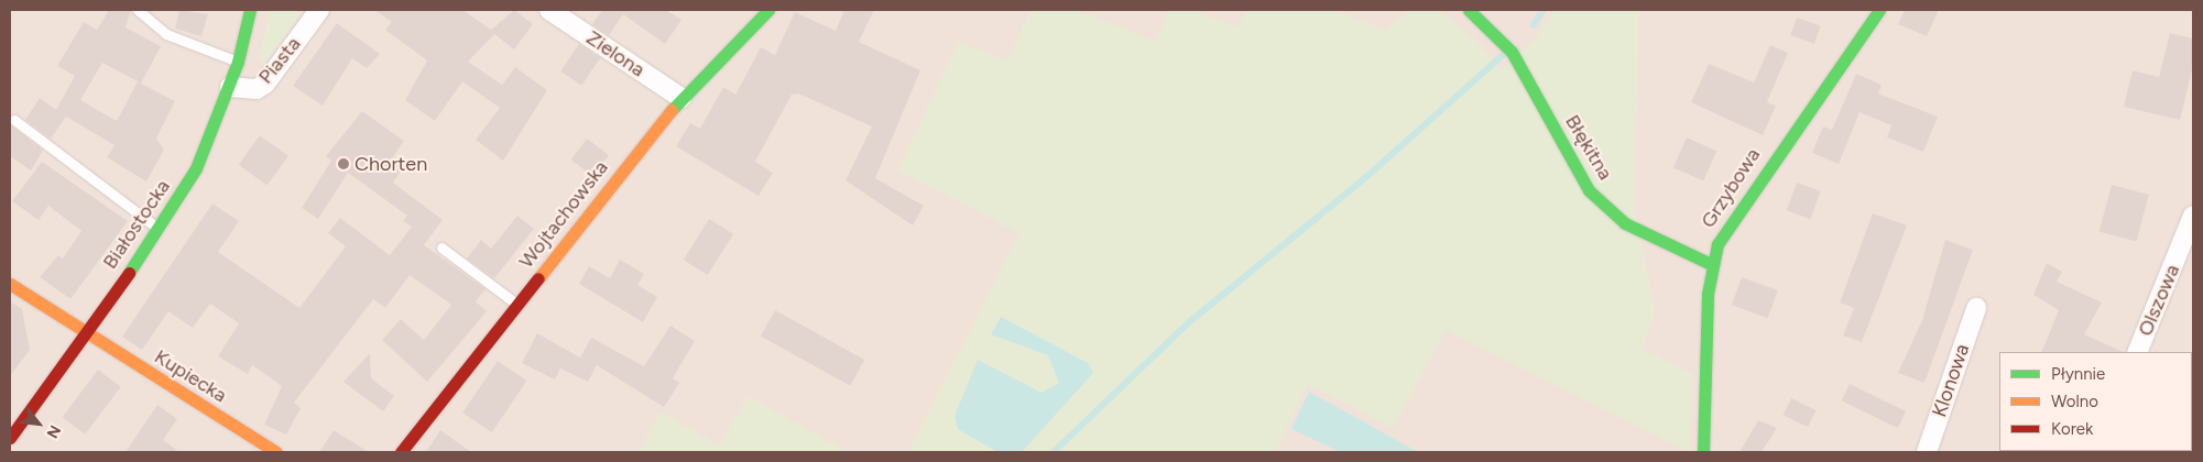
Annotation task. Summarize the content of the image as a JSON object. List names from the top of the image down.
{
  "streets": {
    "street": [
      "Zielona",
      "Piasta",
      "Błękitna",
      "Grzybowa",
      "Wojtachowska",
      "Białostocka",
      "Olszowa",
      "Kupiecka",
      "Klonowa"
    ]
  },
  "crossings": [
    ["Zielona", "Wojtachowska"],
    ["Piasta", "Białostocka"],
    ["Błękitna", "Grzybowa"],
    ["Białostocka", "Kupiecka"]
  ],
  "places": ["Chorten"],
  "legend": ["Płynnie", "Wolno", "Korek"],
  "north": "bottom right"
}
